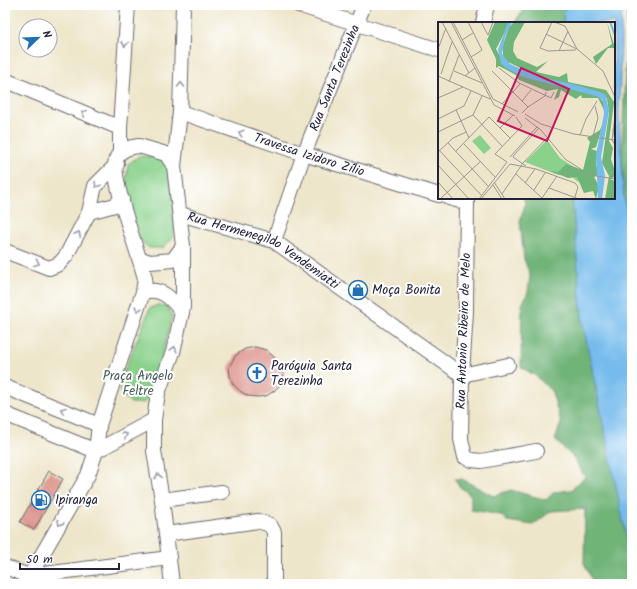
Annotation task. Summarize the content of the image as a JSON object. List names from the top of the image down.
{
  "streets": {
    "street": [
      "Rua Santa Terezinha",
      "Travessa Izidoro Zílio",
      "Rua Hermenegildo Vendemiatti",
      "Rua Antonio Ribeiro de Melo"
    ]
  },
  "crossings": [
    ["Rua Santa Terezinha", "Travessa Izidoro Zílio"],
    ["Rua Santa Terezinha", "Rua Hermenegildo Vendemiatti"],
    ["Rua Hermenegildo Vendemiatti", "Rua Antonio Ribeiro de Melo"]
  ],
  "one_way": ["Travessa Izidoro Zílio"],
  "parks": ["Praça Angelo Feltre"],
  "places": {
    "shop": ["Moça Bonita"],
    "church": ["Paróquia Santa Terezinha"],
    "fuel station": ["Ipiranga"]
  },
  "scale_bar": "50 m",
  "north": "top right"
}
